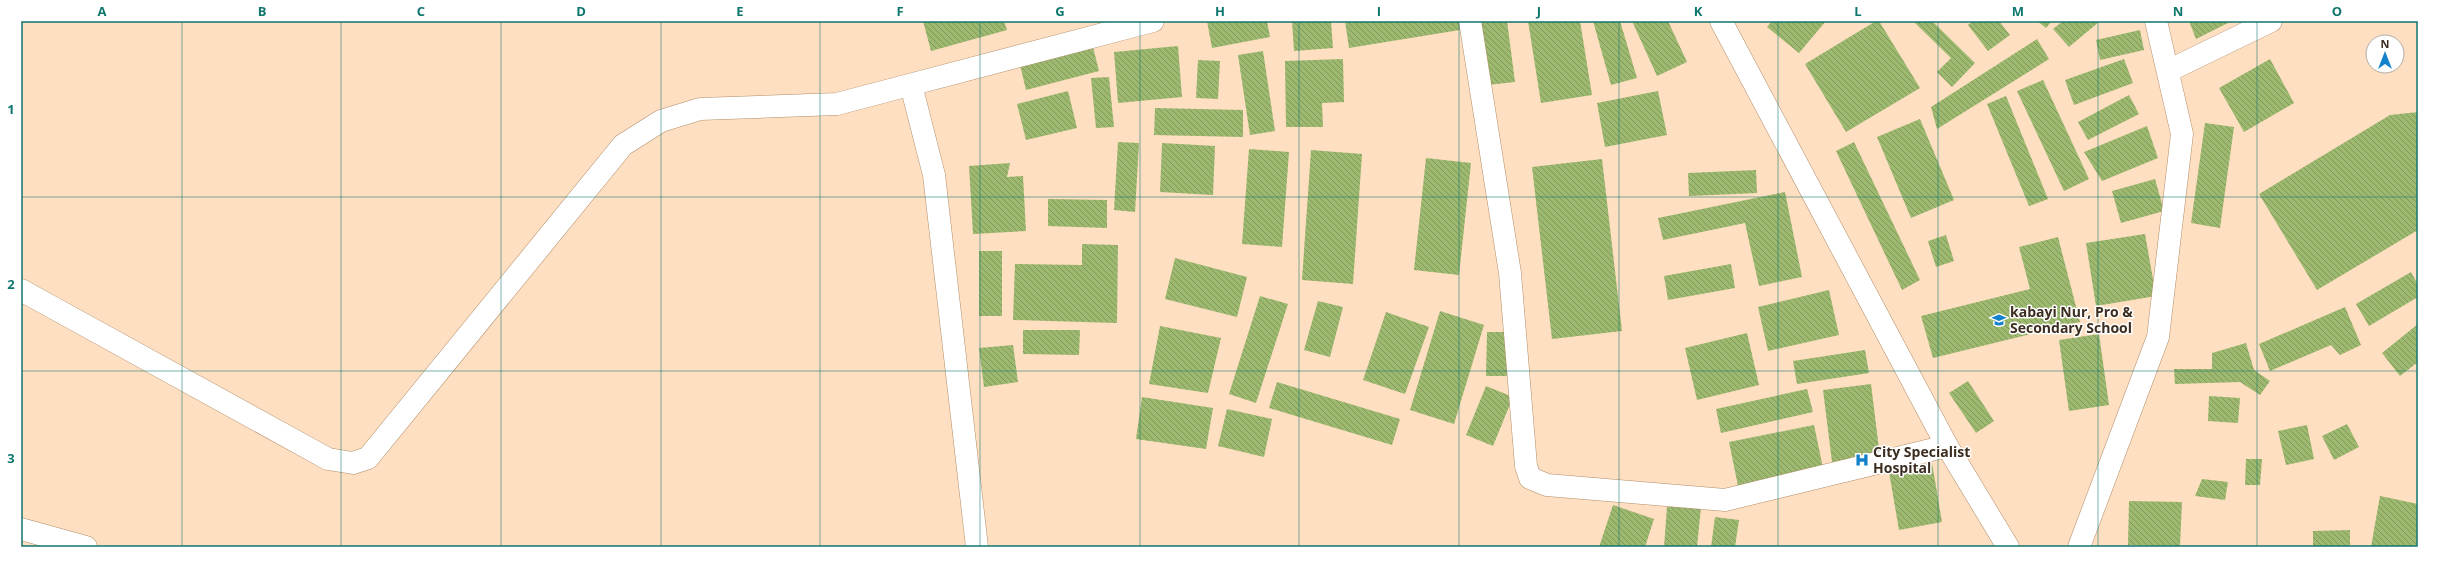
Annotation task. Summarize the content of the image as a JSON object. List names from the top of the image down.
{
  "places": {
    "school or university": ["kabayi Nur, Pro & Secondary School"],
    "hospital": ["City Specialist Hospital"]
  },
  "north": "top",
  "grid": {
    "columns": [
      "A",
      "B",
      "C",
      "D",
      "E",
      "F",
      "G",
      "H",
      "I",
      "J",
      "K",
      "L",
      "M",
      "N",
      "O"
    ],
    "rows": ["1", "2", "3"]
  }
}
